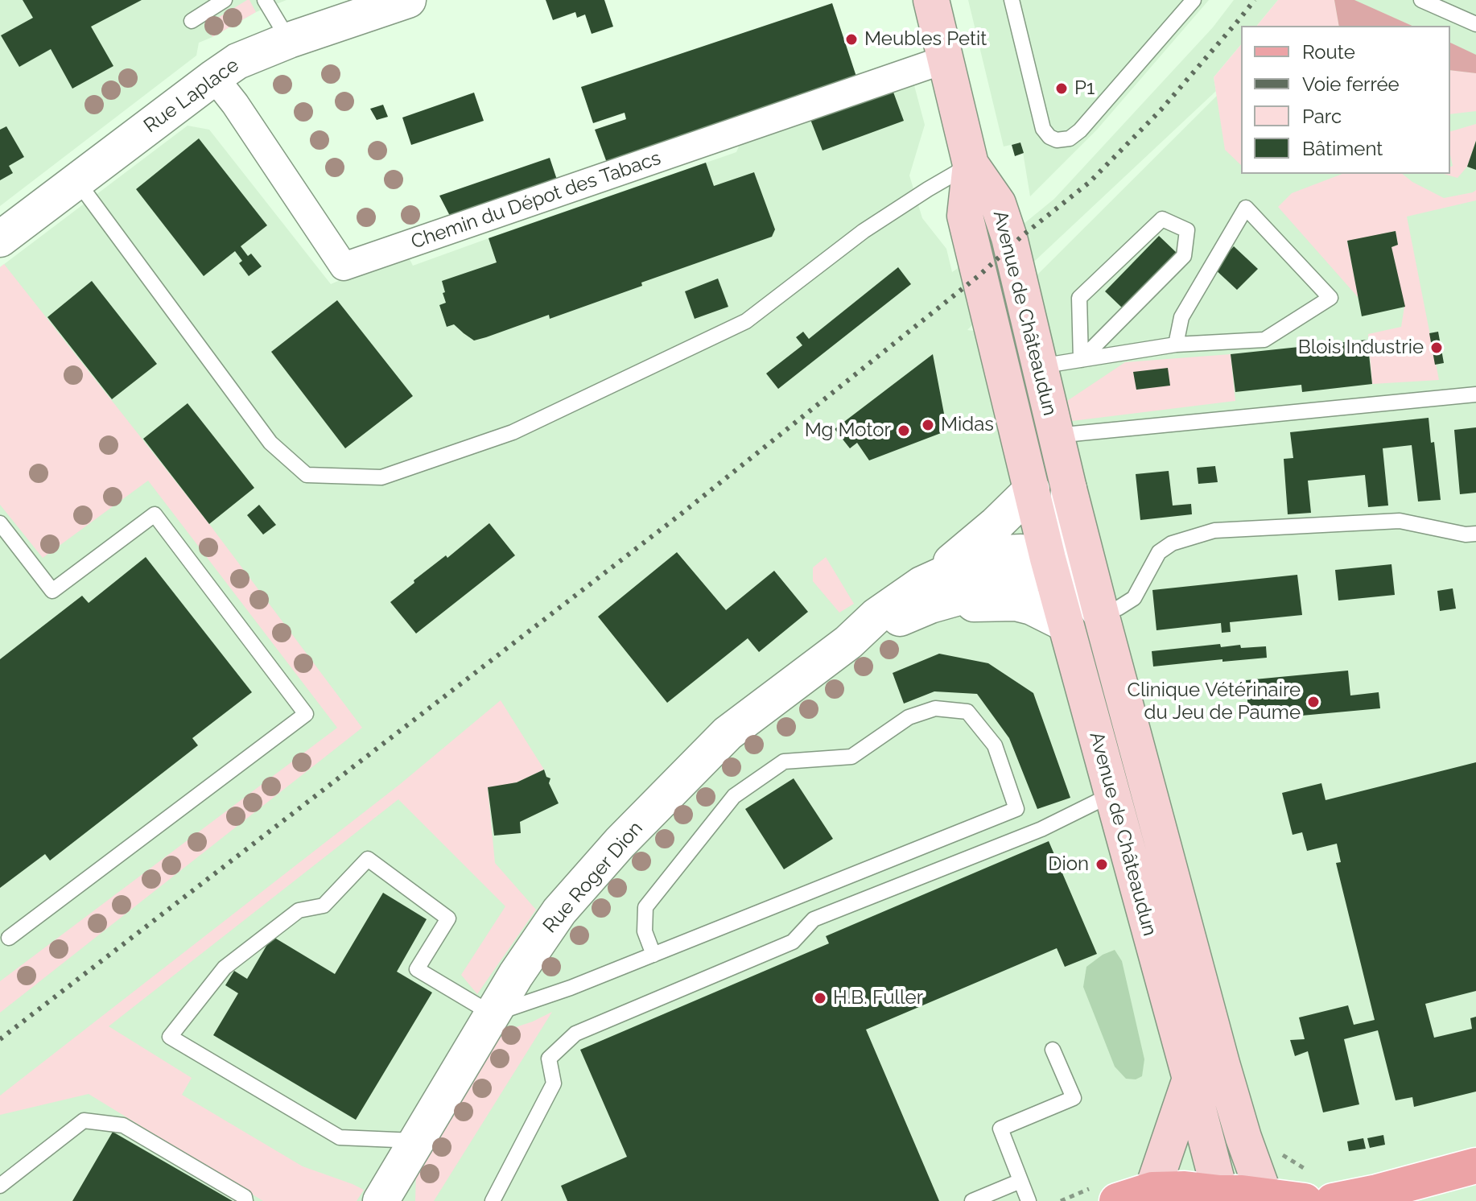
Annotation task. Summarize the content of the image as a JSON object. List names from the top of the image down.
{
  "streets": {
    "main road": ["Avenue de Châteaudun"],
    "street": ["Rue Laplace", "Chemin du Dépot des Tabacs", "Rue Roger Dion"]
  },
  "crossings": [
    ["Rue Laplace", "Chemin du Dépot des Tabacs"],
    ["Avenue de Châteaudun", "Rue Roger Dion"]
  ],
  "places": [
    "Meubles Petit",
    "P1",
    "Blois Industrie",
    "Midas",
    "Mg Motor",
    "Clinique Vétérinaire du Jeu de Paume",
    "Dion",
    "H.B. Fuller"
  ],
  "legend": [
    "Route",
    "Voie ferrée",
    "Parc",
    "Bâtiment"
  ]
}
